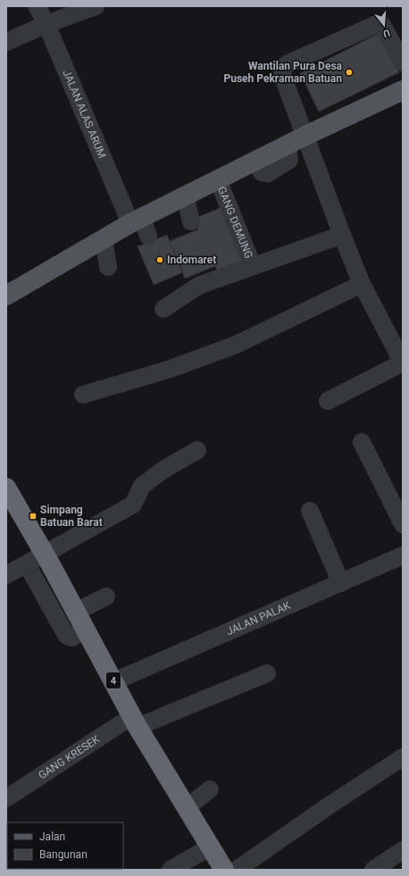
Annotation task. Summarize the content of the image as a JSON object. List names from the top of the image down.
{
  "streets": {
    "highway": ["4"],
    "street": [
      "JALAN ALAS ARUM",
      "GANG DEMUNG",
      "JALAN PALAK",
      "GANG KRESEK"
    ]
  },
  "crossings": [
    ["JALAN PALAK", "4"],
    ["4", "GANG KRESEK"]
  ],
  "places": {
    "other": ["Wantilan Pura Desa Puseh Pekraman Batuan", "Indomaret"],
    "transit": ["Simpang Batuan Barat"]
  },
  "legend": ["Jalan", "Bangunan"],
  "north": "bottom"
}
